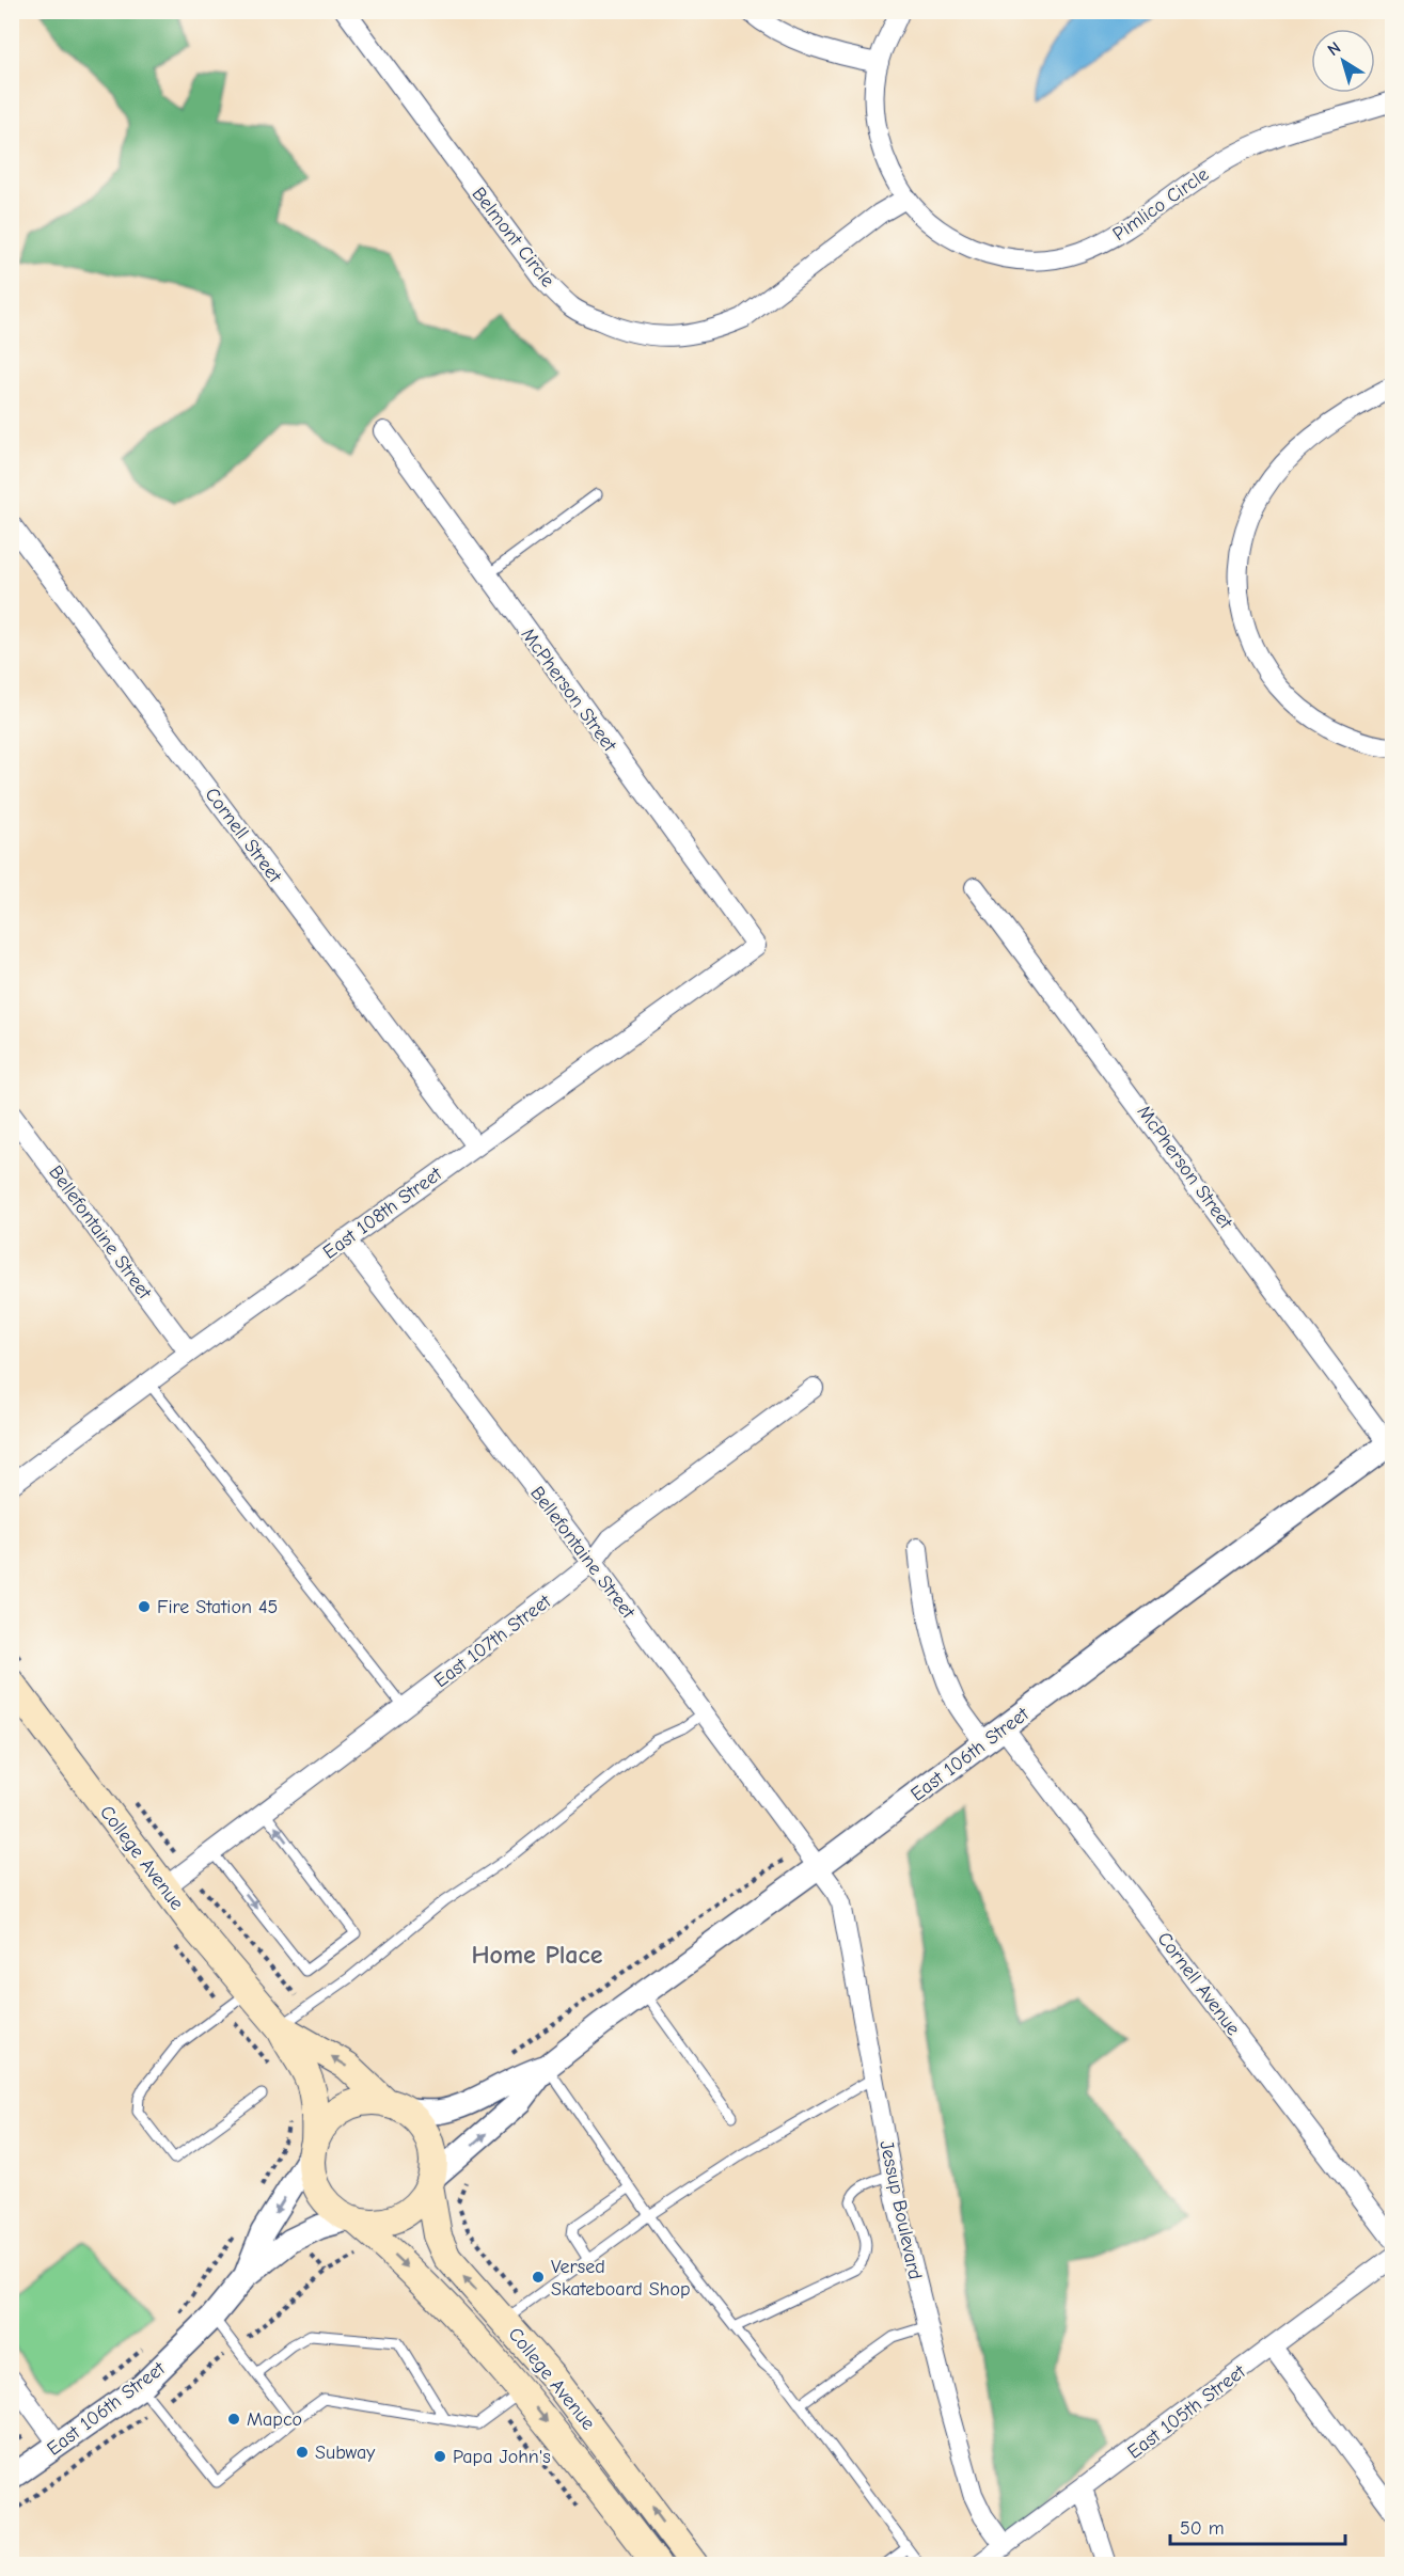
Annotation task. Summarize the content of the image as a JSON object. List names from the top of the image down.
{
  "streets": {
    "main road": ["College Avenue"],
    "street": [
      "Pimlico Circle",
      "Belmont Circle",
      "McPherson Street",
      "Cornell Street",
      "East 108th Street",
      "Bellefontaine Street",
      "East 107th Street",
      "East 106th Street",
      "Cornell Avenue",
      "Jessup Boulevard",
      "East 105th Street"
    ]
  },
  "crossings": [
    ["Pimlico Circle", "Belmont Circle"],
    ["McPherson Street", "East 108th Street"],
    ["McPherson Street", "East 106th Street"],
    ["Cornell Street", "East 108th Street"],
    ["East 108th Street", "Bellefontaine Street"],
    ["Bellefontaine Street", "East 107th Street"],
    ["Bellefontaine Street", "East 106th Street"],
    ["Bellefontaine Street", "Jessup Boulevard"],
    ["East 107th Street", "College Avenue"],
    ["East 106th Street", "College Avenue"],
    ["East 106th Street", "Cornell Avenue"],
    ["East 106th Street", "Jessup Boulevard"],
    ["Jessup Boulevard", "East 105th Street"]
  ],
  "districts": ["Home Place"],
  "places": [
    "Fire Station 45",
    "Versed Skateboard Shop",
    "Mapco",
    "Subway",
    "Papa John's"
  ],
  "scale_bar": "50 m",
  "north": "top left"
}
